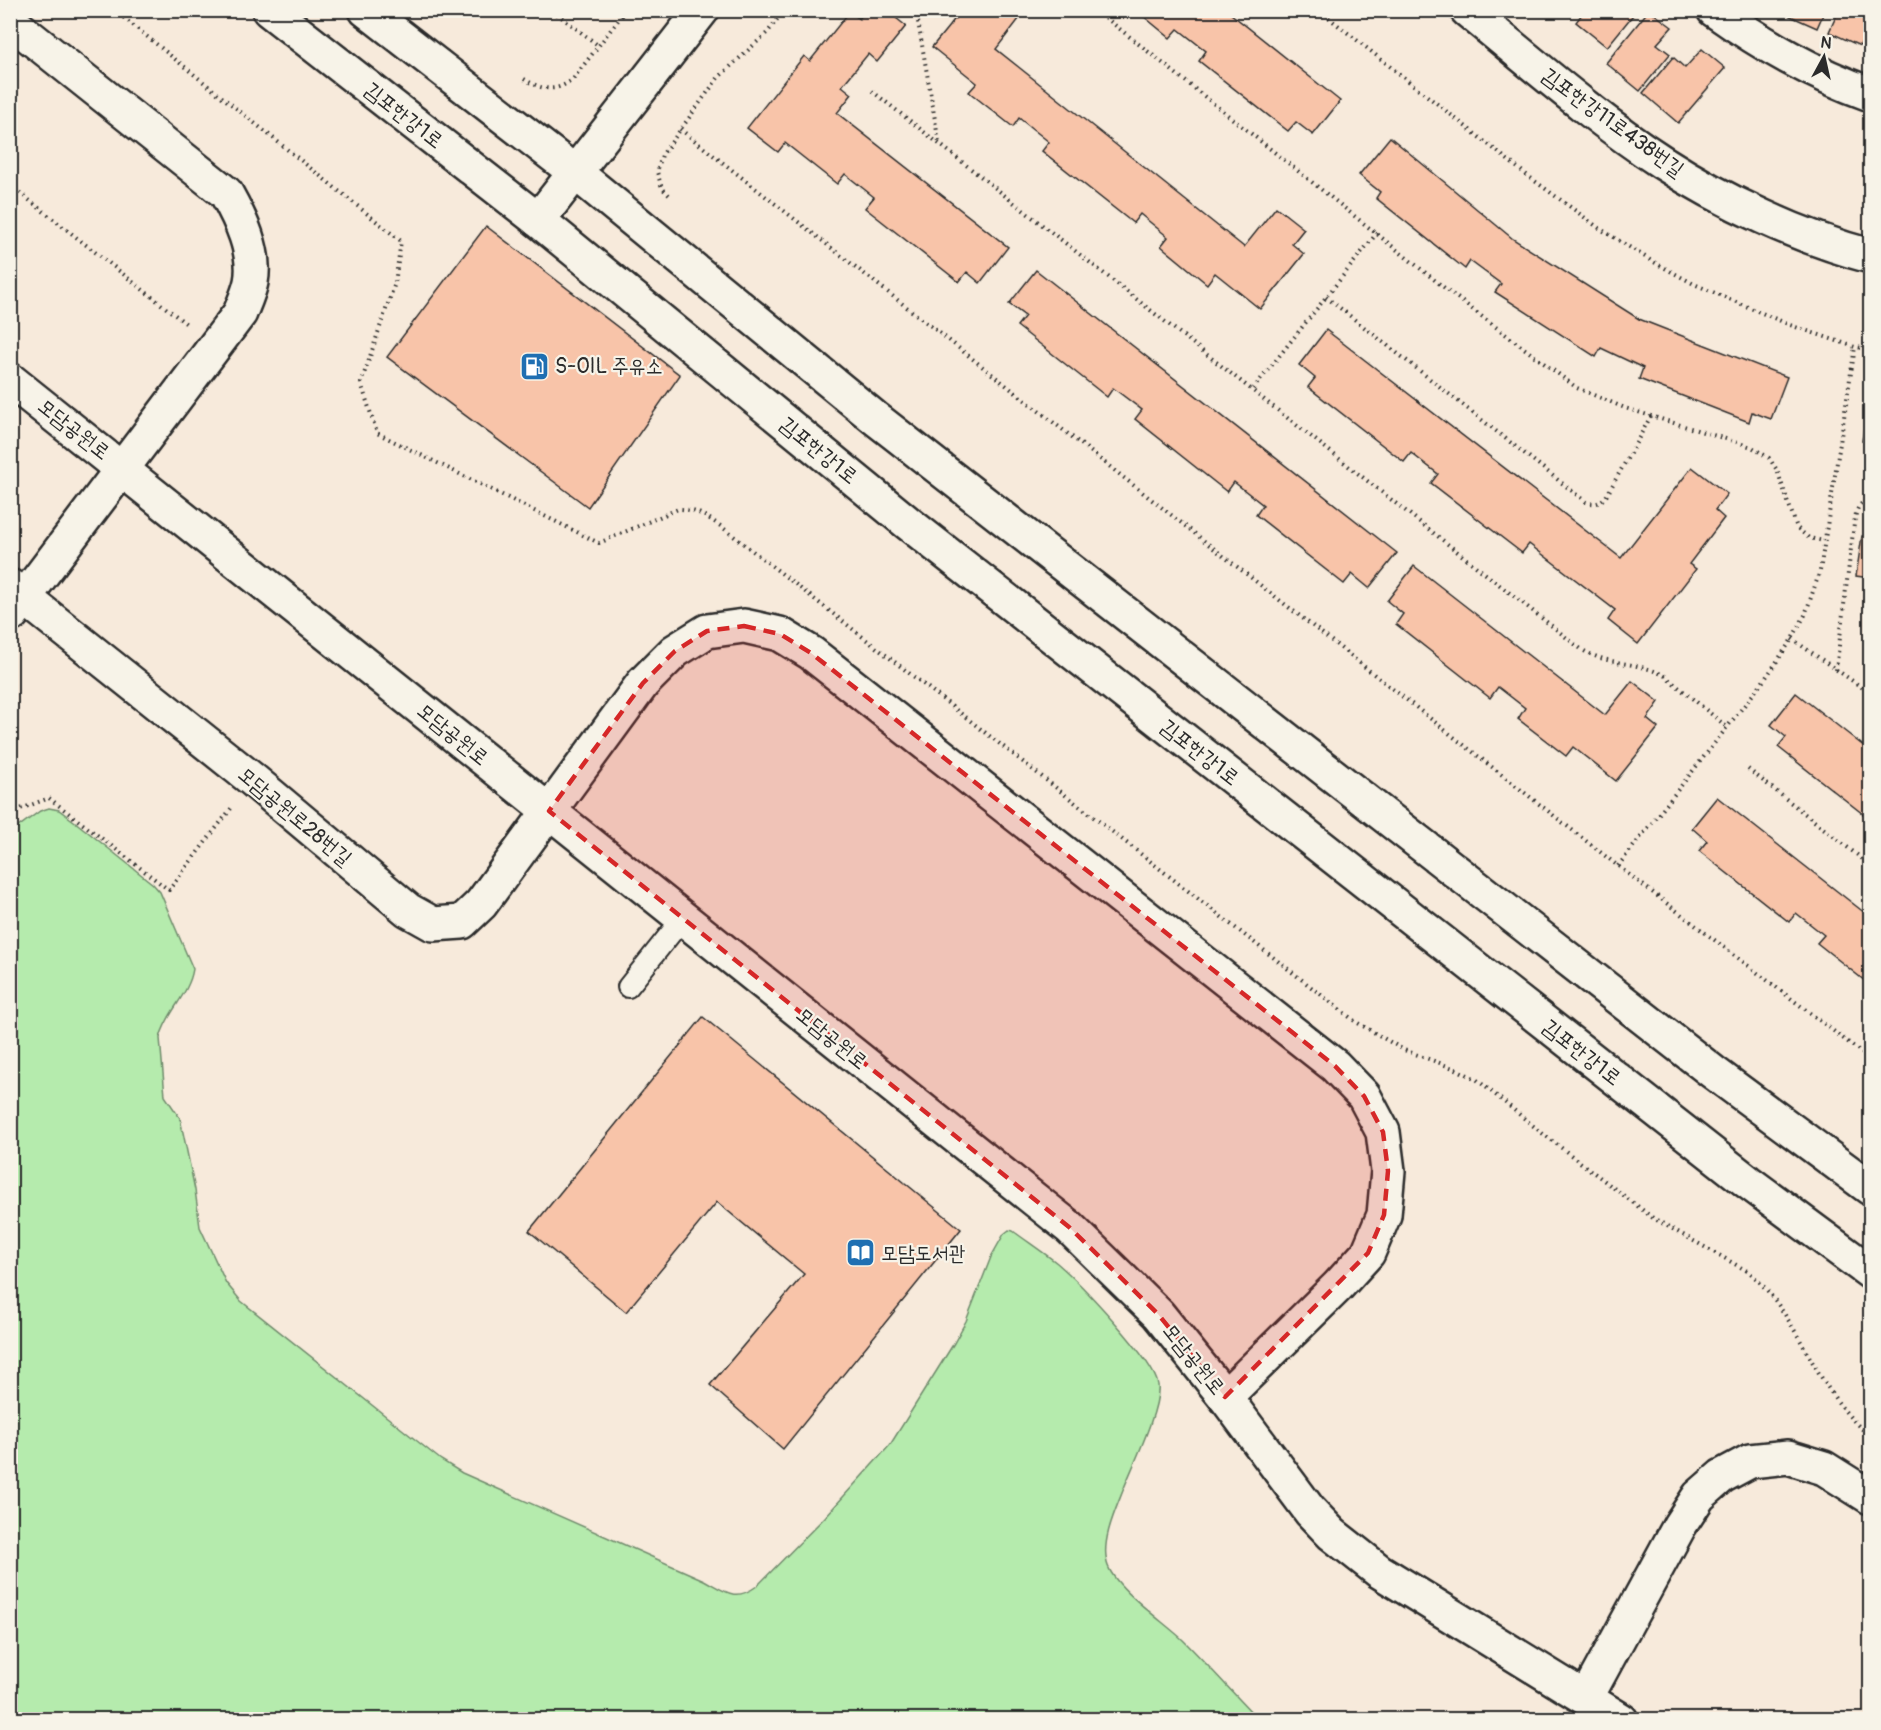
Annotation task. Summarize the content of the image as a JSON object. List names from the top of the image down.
{
  "streets": {
    "street": [
      "김포한강1로",
      "김포한강11로438번길",
      "모담공원로",
      "모담공원로28번길"
    ]
  },
  "crossings": [
    ["모담공원로", "모담공원로28번길"]
  ],
  "places": {
    "fuel station": ["S-OIL 주유소"],
    "library": ["모담도서관"]
  },
  "north": "top"
}
